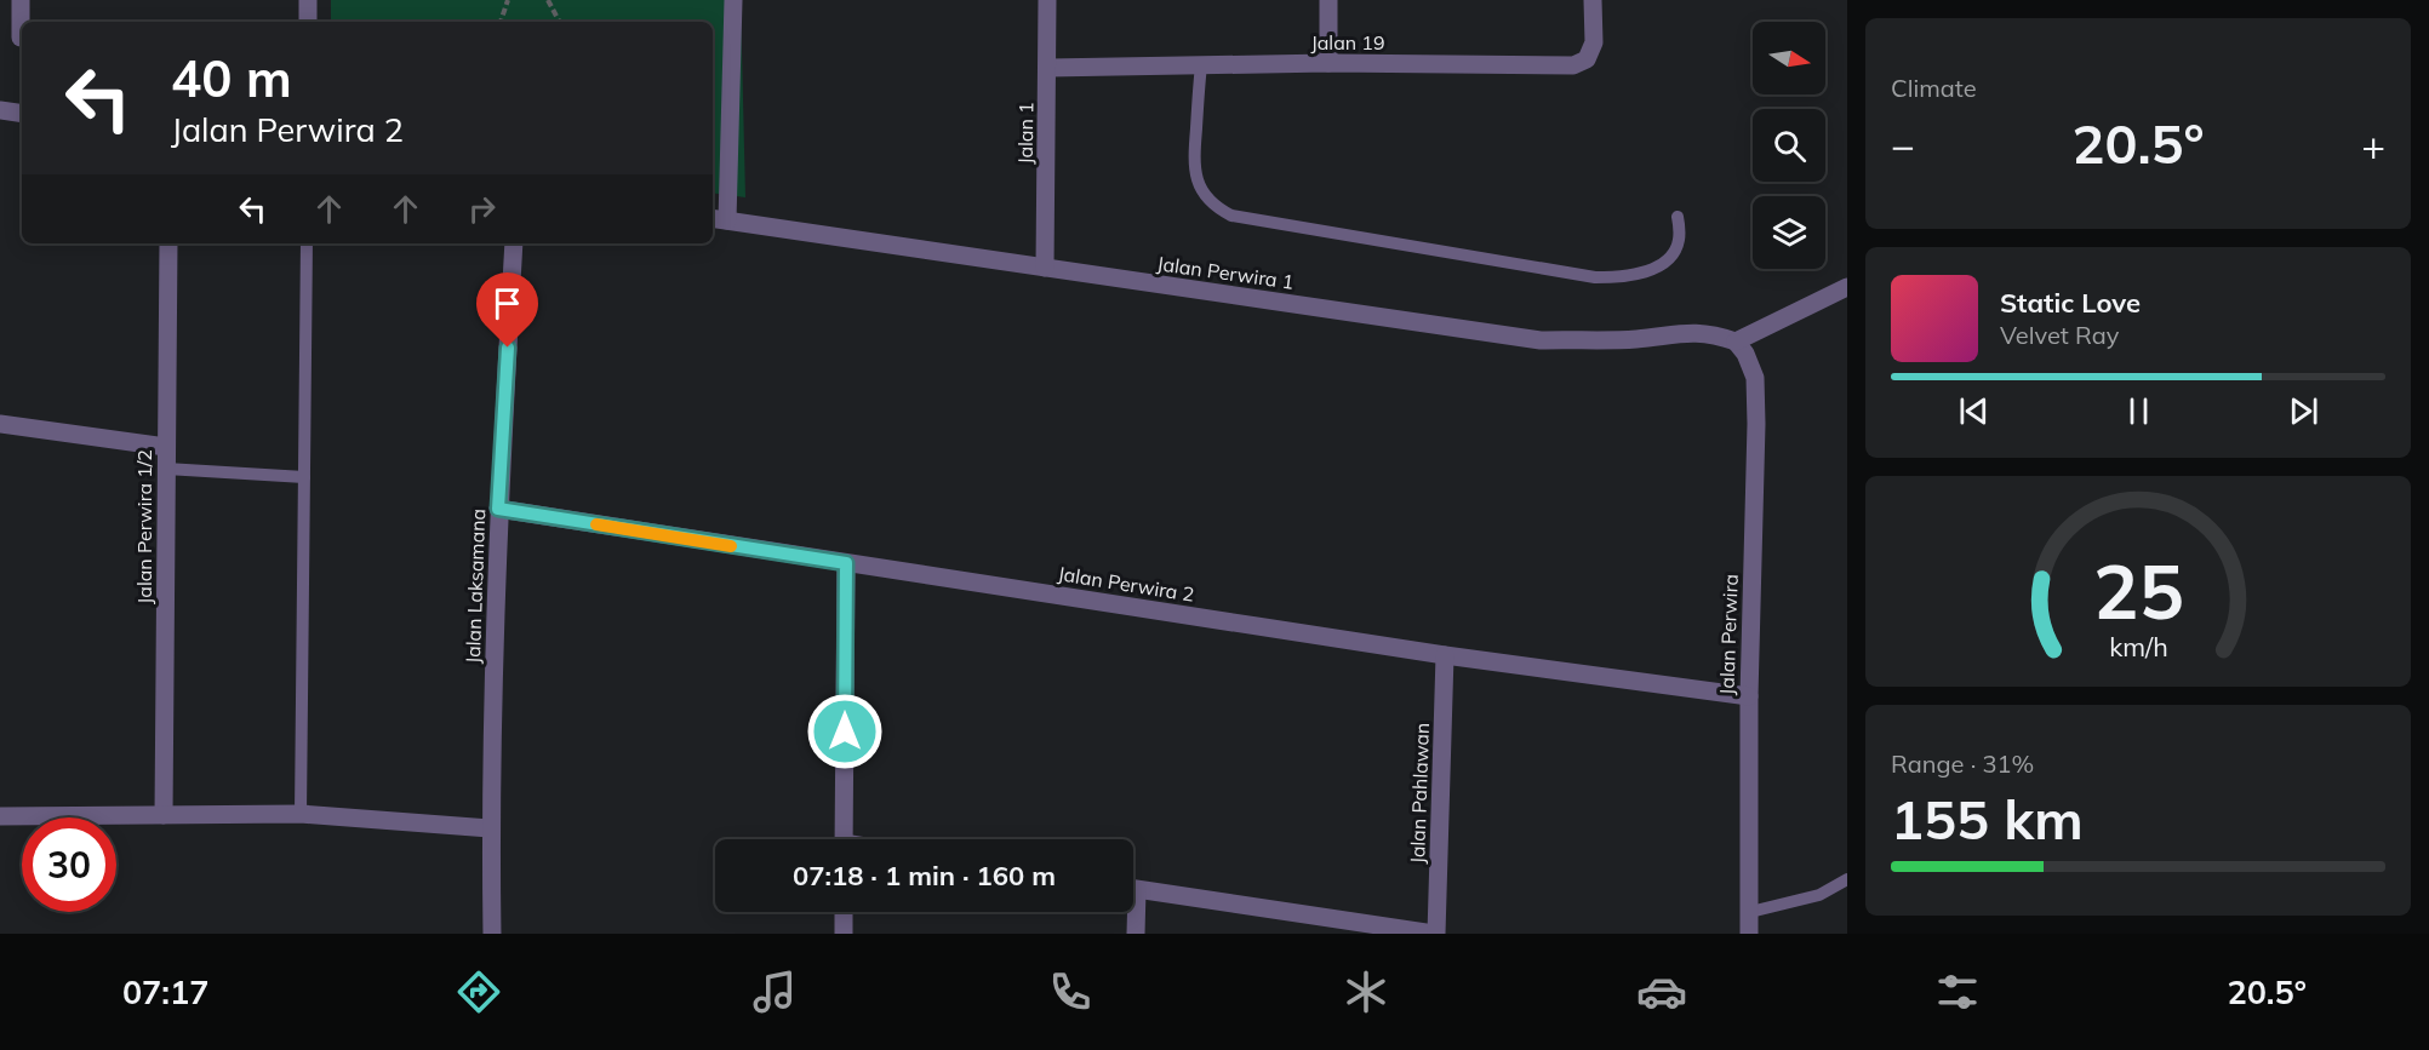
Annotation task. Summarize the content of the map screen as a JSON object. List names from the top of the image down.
{
  "streets": {
    "street": [
      "Jalan 19",
      "Jalan 1",
      "Jalan Perwira 1",
      "Jalan Perwira 1/2",
      "Jalan Perwira 2",
      "Jalan Laksamana",
      "Jalan Perwira",
      "Jalan Pahlawan"
    ]
  },
  "crossings": [
    ["Jalan 19", "Jalan 1"],
    ["Jalan 1", "Jalan Perwira 1"],
    ["Jalan Perwira 1", "Jalan Perwira"],
    ["Jalan Perwira 2", "Jalan Laksamana"],
    ["Jalan Perwira 2", "Jalan Perwira"],
    ["Jalan Perwira 2", "Jalan Pahlawan"]
  ],
  "north": "right",
  "page": {
    "tile": [
      "Climate",
      ["Range · 31%", "155 km"]
    ],
    "turn": ["40 m", "Jalan Perwira 2"],
    "heat": ["−", "20.5°", "+"],
    "song": ["Static Love", "Velvet Ray"],
    "limit": "30",
    "trip": "07:18 · 1 min · 160 m",
    "tabs": ["07:17", "20.5°"],
    "gauge": ["25", "km/h"]
  }
}
